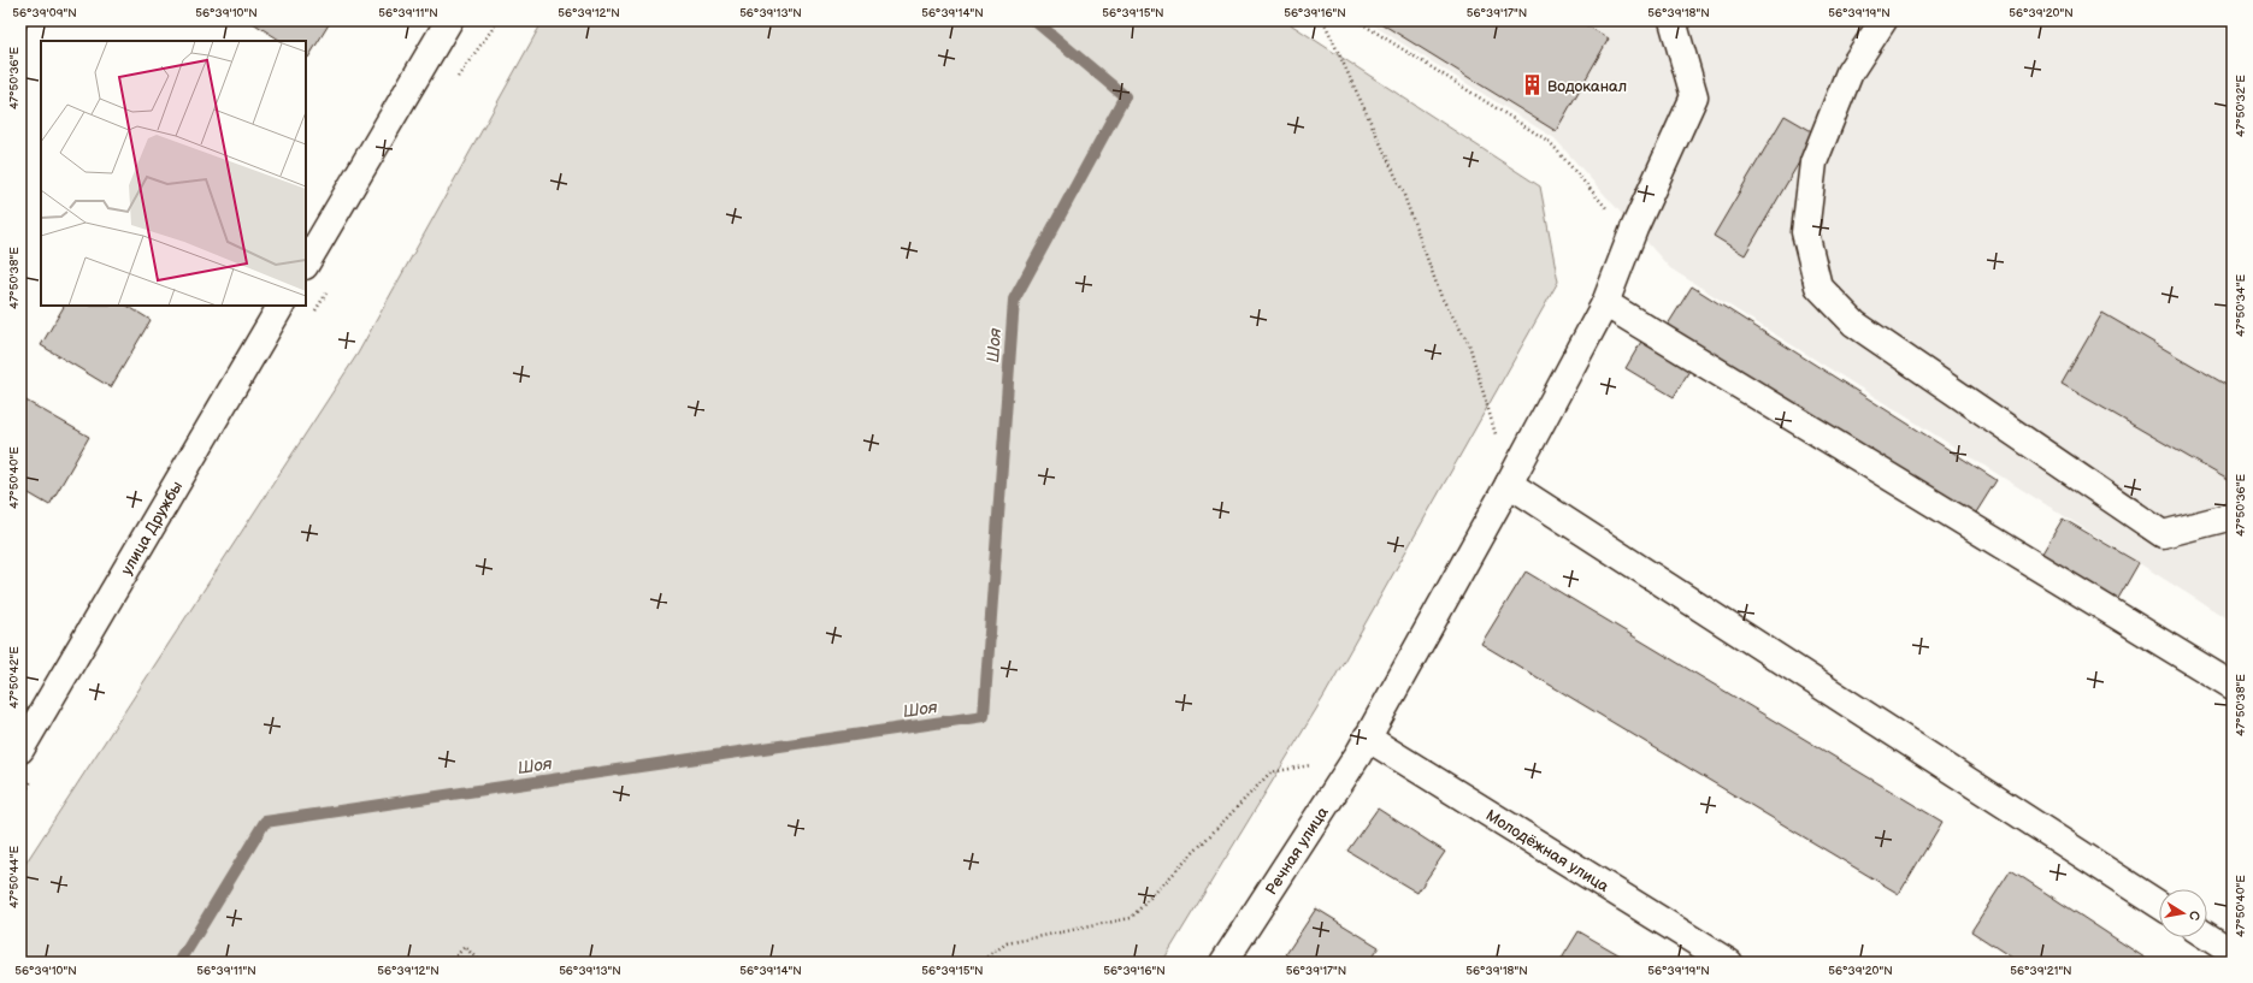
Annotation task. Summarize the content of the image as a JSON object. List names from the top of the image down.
{
  "streets": {
    "street": ["улица Дружбы", "Речная улица", "Молодёжная улица"]
  },
  "crossings": [
    ["Речная улица", "Молодёжная улица"]
  ],
  "water": ["Шоя"],
  "places": {
    "building": ["Водоканал"]
  },
  "north": "right",
  "coordinates": [
    "56°39'09\"N",
    "56°39'10\"N",
    "56°39'11\"N",
    "56°39'12\"N",
    "56°39'13\"N",
    "56°39'14\"N",
    "56°39'15\"N",
    "56°39'16\"N",
    "56°39'17\"N",
    "56°39'18\"N",
    "56°39'19\"N",
    "56°39'20\"N",
    "47°50'36\"E",
    "47°50'32\"E",
    "47°50'38\"E",
    "47°50'34\"E",
    "47°50'40\"E",
    "47°50'42\"E",
    "47°50'44\"E",
    "56°39'21\"N"
  ]
}
